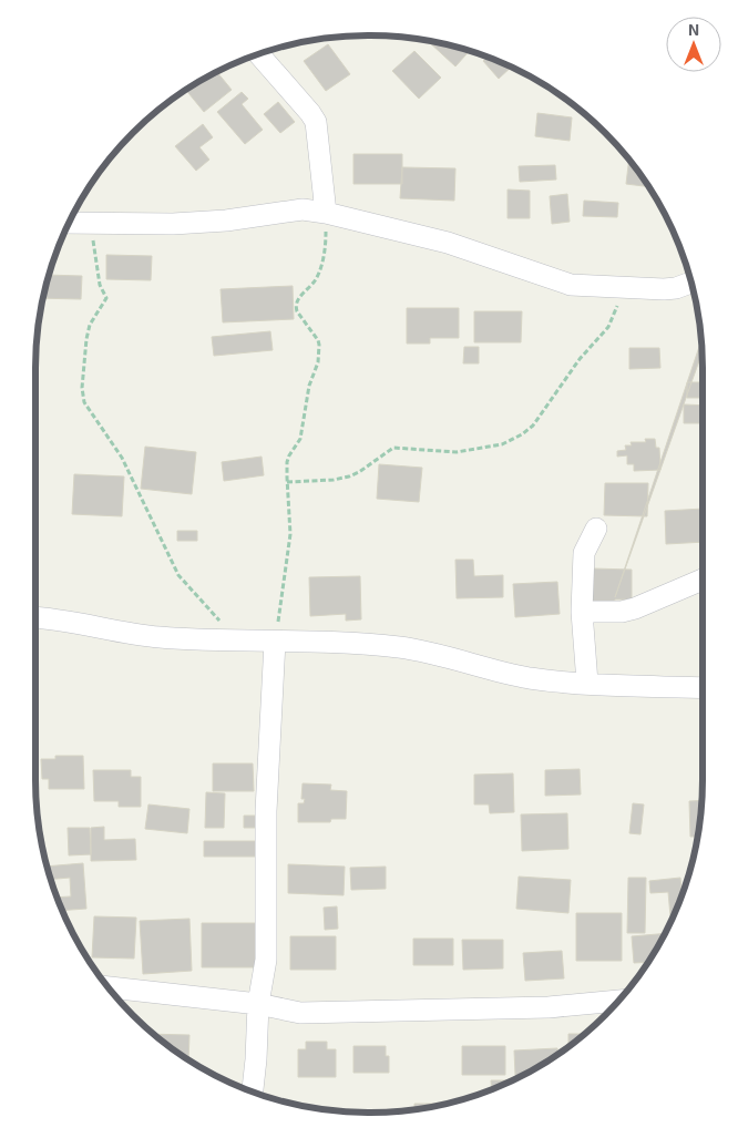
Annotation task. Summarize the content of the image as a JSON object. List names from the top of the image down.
{
  "north": "top"
}
